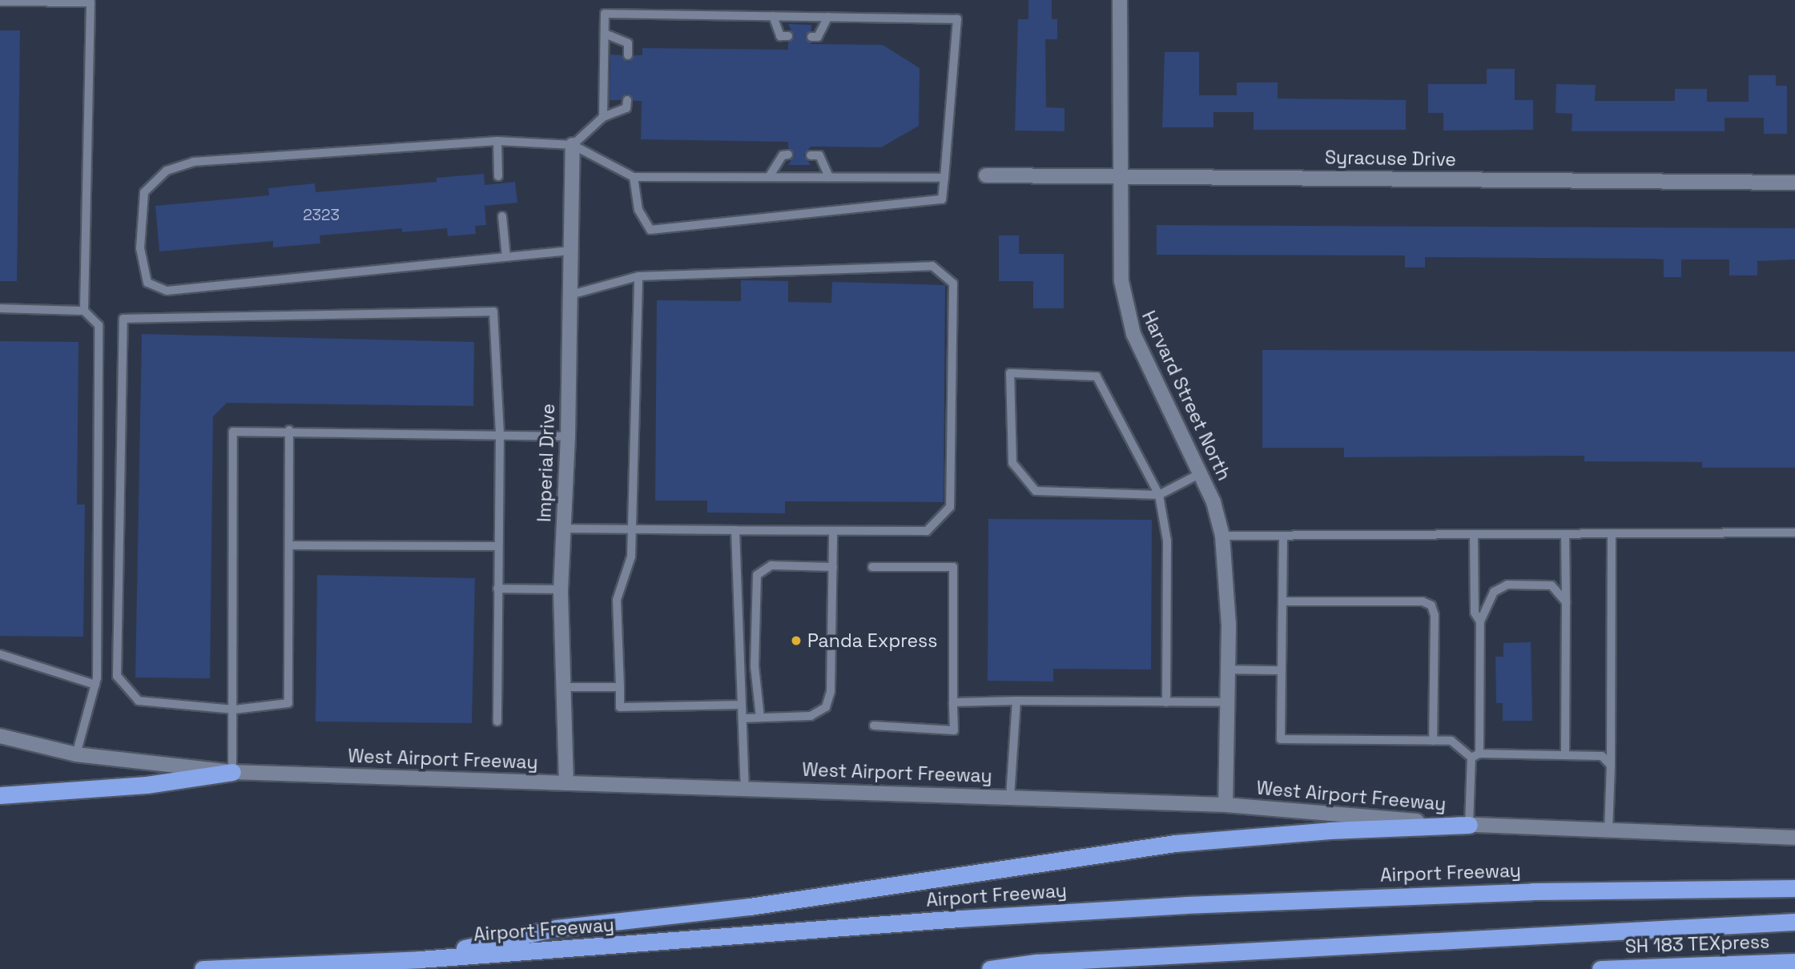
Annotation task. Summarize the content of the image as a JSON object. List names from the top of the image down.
{
  "streets": {
    "highway": ["Airport Freeway", "SH 183 TEXpress"],
    "street": [
      "Syracuse Drive",
      "Harvard Street North",
      "Imperial Drive",
      "West Airport Freeway"
    ]
  },
  "crossings": [
    ["Syracuse Drive", "Harvard Street North"],
    ["Harvard Street North", "West Airport Freeway"],
    ["Imperial Drive", "West Airport Freeway"]
  ],
  "places": ["Panda Express"],
  "house_numbers": ["2323"]
}
